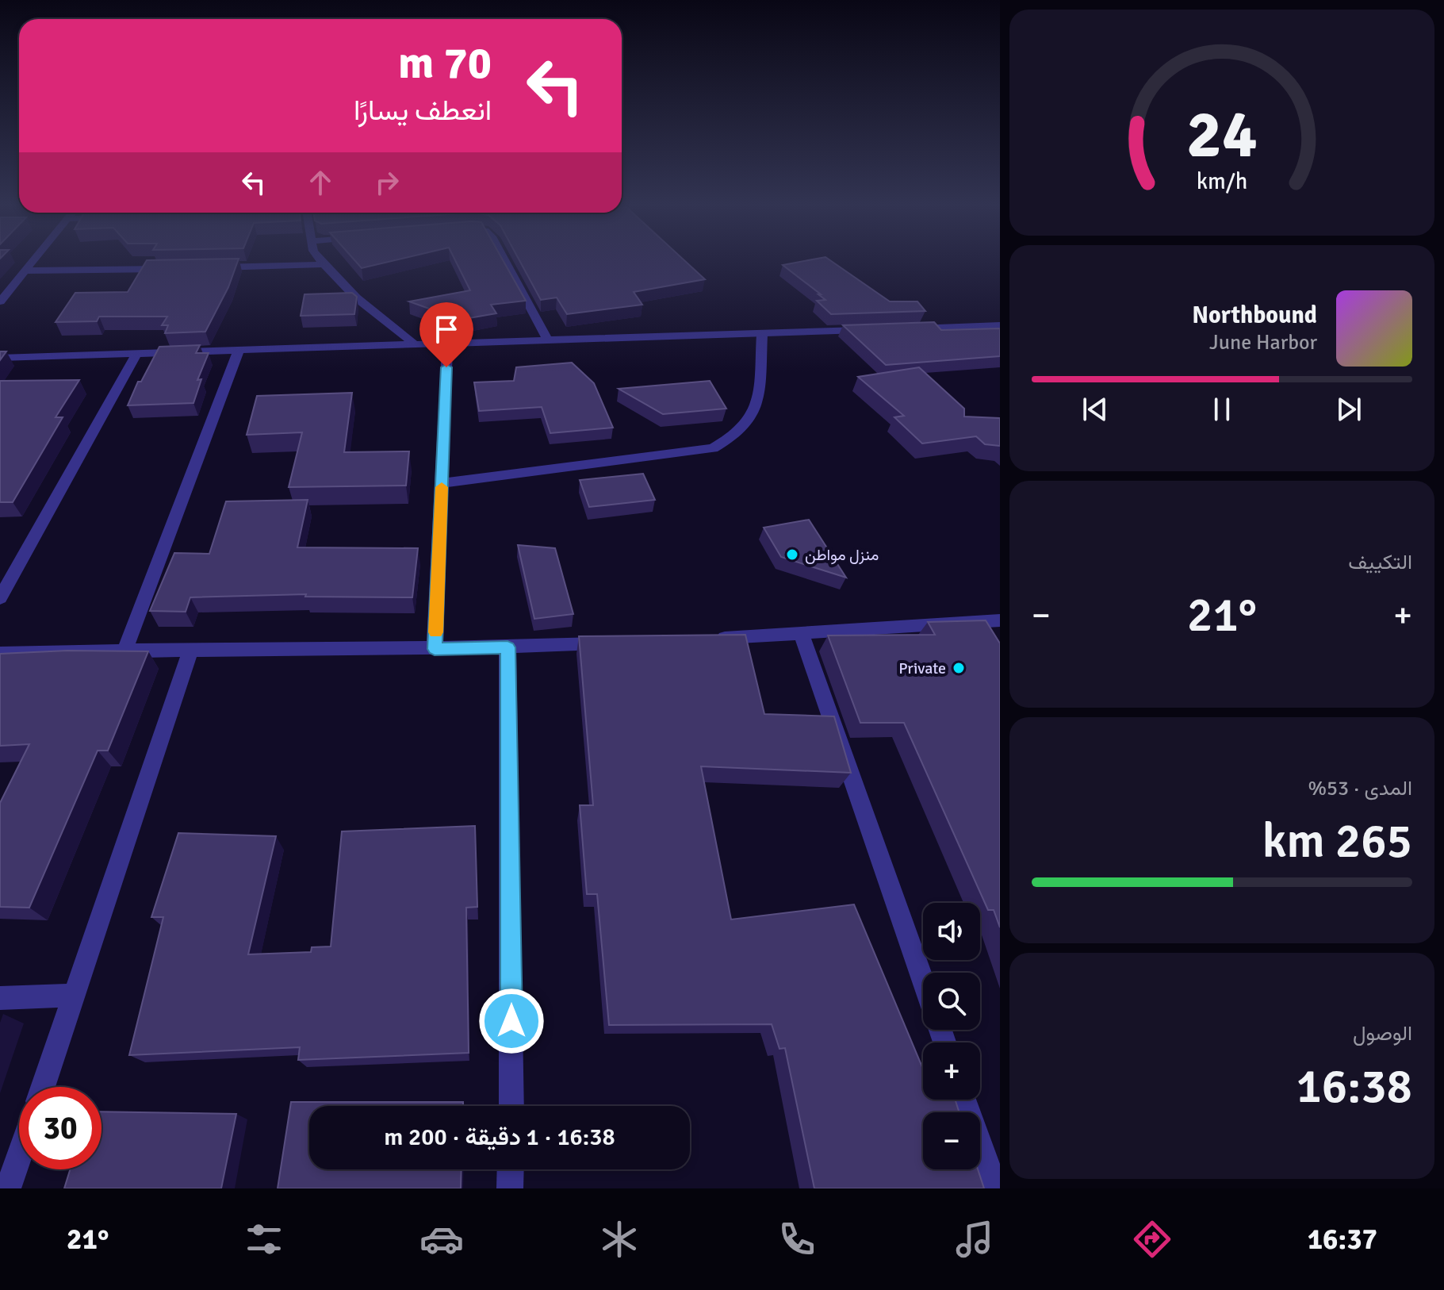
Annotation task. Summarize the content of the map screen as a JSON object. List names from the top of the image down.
{
  "places": ["منزل مواطن", "Private"],
  "page": {
    "turn": ["70 m", "انعطف يسارًا"],
    "song": ["Northbound", "June Harbor"],
    "tile": [
      "التكييف",
      ["المدى · 53%", "265 km"],
      ["الوصول", "16:38"]
    ],
    "heat": ["−", "21°", "+"],
    "map_buttons": ["+", "−"],
    "limit": "30",
    "trip": "16:38 · 1 دقيقة · 200 m",
    "tabs": ["16:37", "21°"],
    "gauge": ["24", "km/h"]
  }
}
